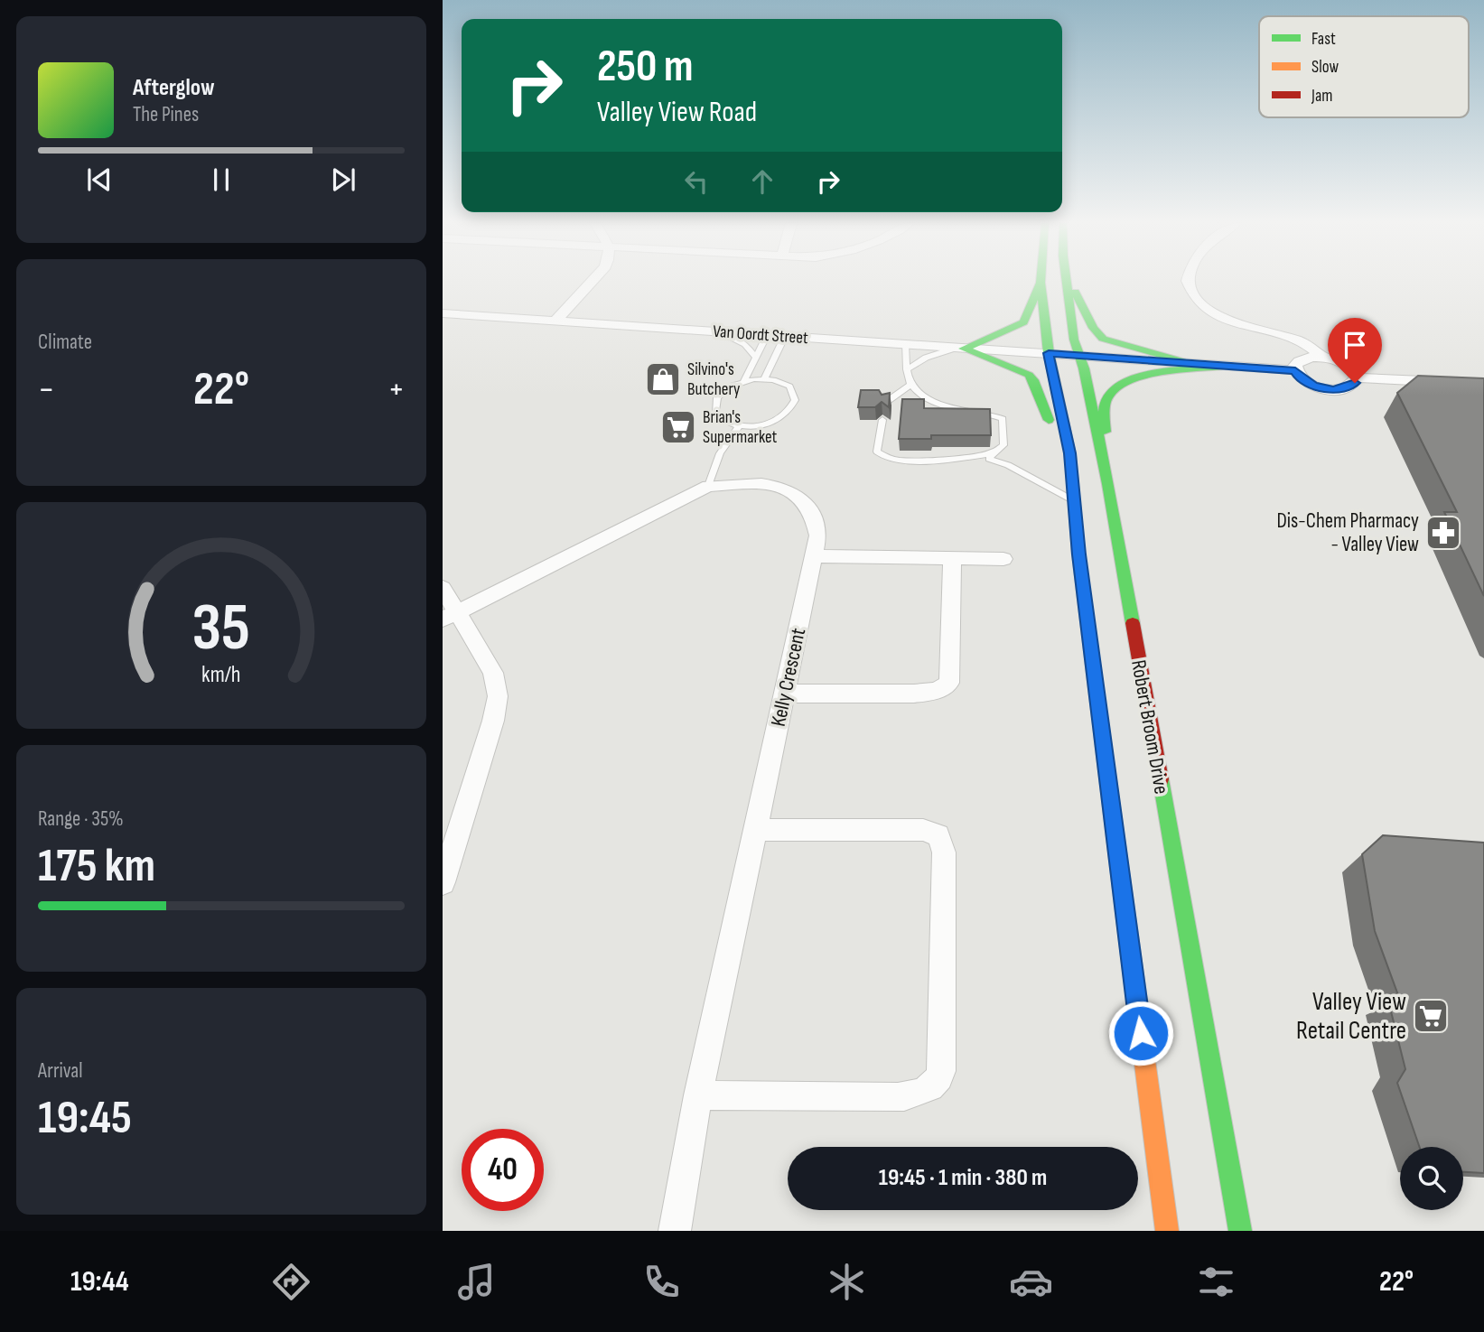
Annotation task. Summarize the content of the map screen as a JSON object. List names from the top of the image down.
{
  "streets": {
    "street": ["Van Oordt Street", "Kelly Crescent", "Robert Broom Drive"]
  },
  "crossings": [
    ["Van Oordt Street", "Robert Broom Drive"]
  ],
  "places": {
    "shop": ["Silvino's Butchery"],
    "supermarket": ["Brian's Supermarket", "Valley View Retail Centre"],
    "pharmacy": ["Dis-Chem Pharmacy - Valley View"]
  },
  "legend": ["Fast", "Slow", "Jam"],
  "page": {
    "turn": ["250 m", "Valley View Road"],
    "song": ["Afterglow", "The Pines"],
    "tile": [
      "Climate",
      ["Range · 35%", "175 km"],
      ["Arrival", "19:45"]
    ],
    "heat": ["−", "22°", "+"],
    "limit": "40",
    "trip": "19:45 · 1 min · 380 m",
    "tabs": ["19:44", "22°"],
    "gauge": ["35", "km/h"]
  }
}
